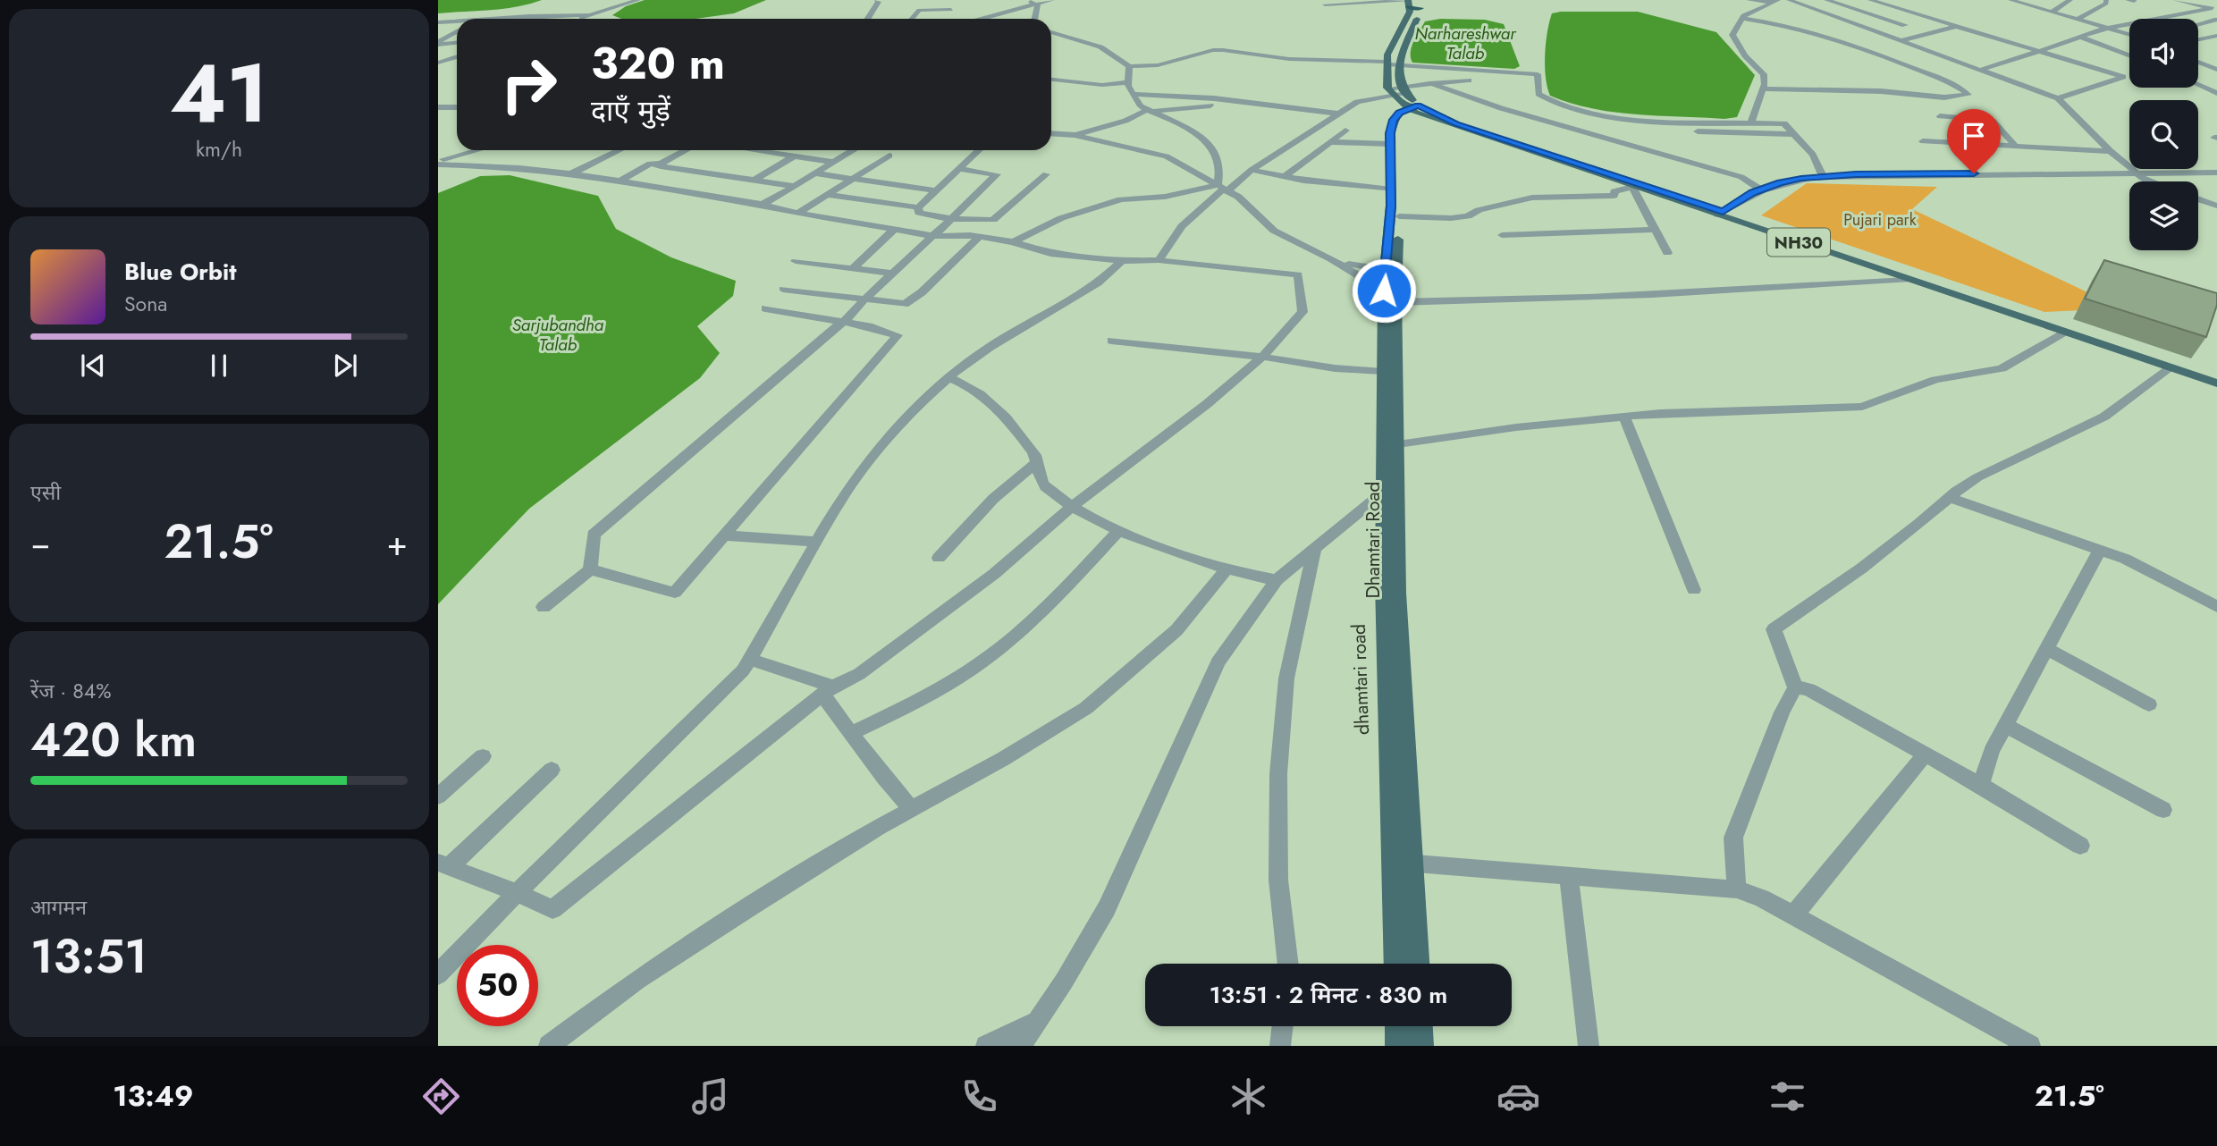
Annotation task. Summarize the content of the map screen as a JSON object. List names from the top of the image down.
{
  "streets": {
    "main road": ["NH30", "Dhamtari Road", "dhamtari road"]
  },
  "crossings": [
    ["NH30", "dhamtari road"],
    ["Dhamtari Road", "dhamtari road"]
  ],
  "water": ["Narhareshwar Talab", "Sarjubandha Talab"],
  "parks": ["Pujari park"],
  "page": {
    "tile": [
      ["41", "km/h"],
      "एसी",
      ["रेंज · 84%", "420 km"],
      ["आगमन", "13:51"]
    ],
    "turn": ["320 m", "दाएँ मुड़ें"],
    "song": ["Blue Orbit", "Sona"],
    "heat": ["−", "21.5°", "+"],
    "limit": "50",
    "trip": "13:51 · 2 मिनट · 830 m",
    "tabs": ["13:49", "21.5°"]
  }
}
